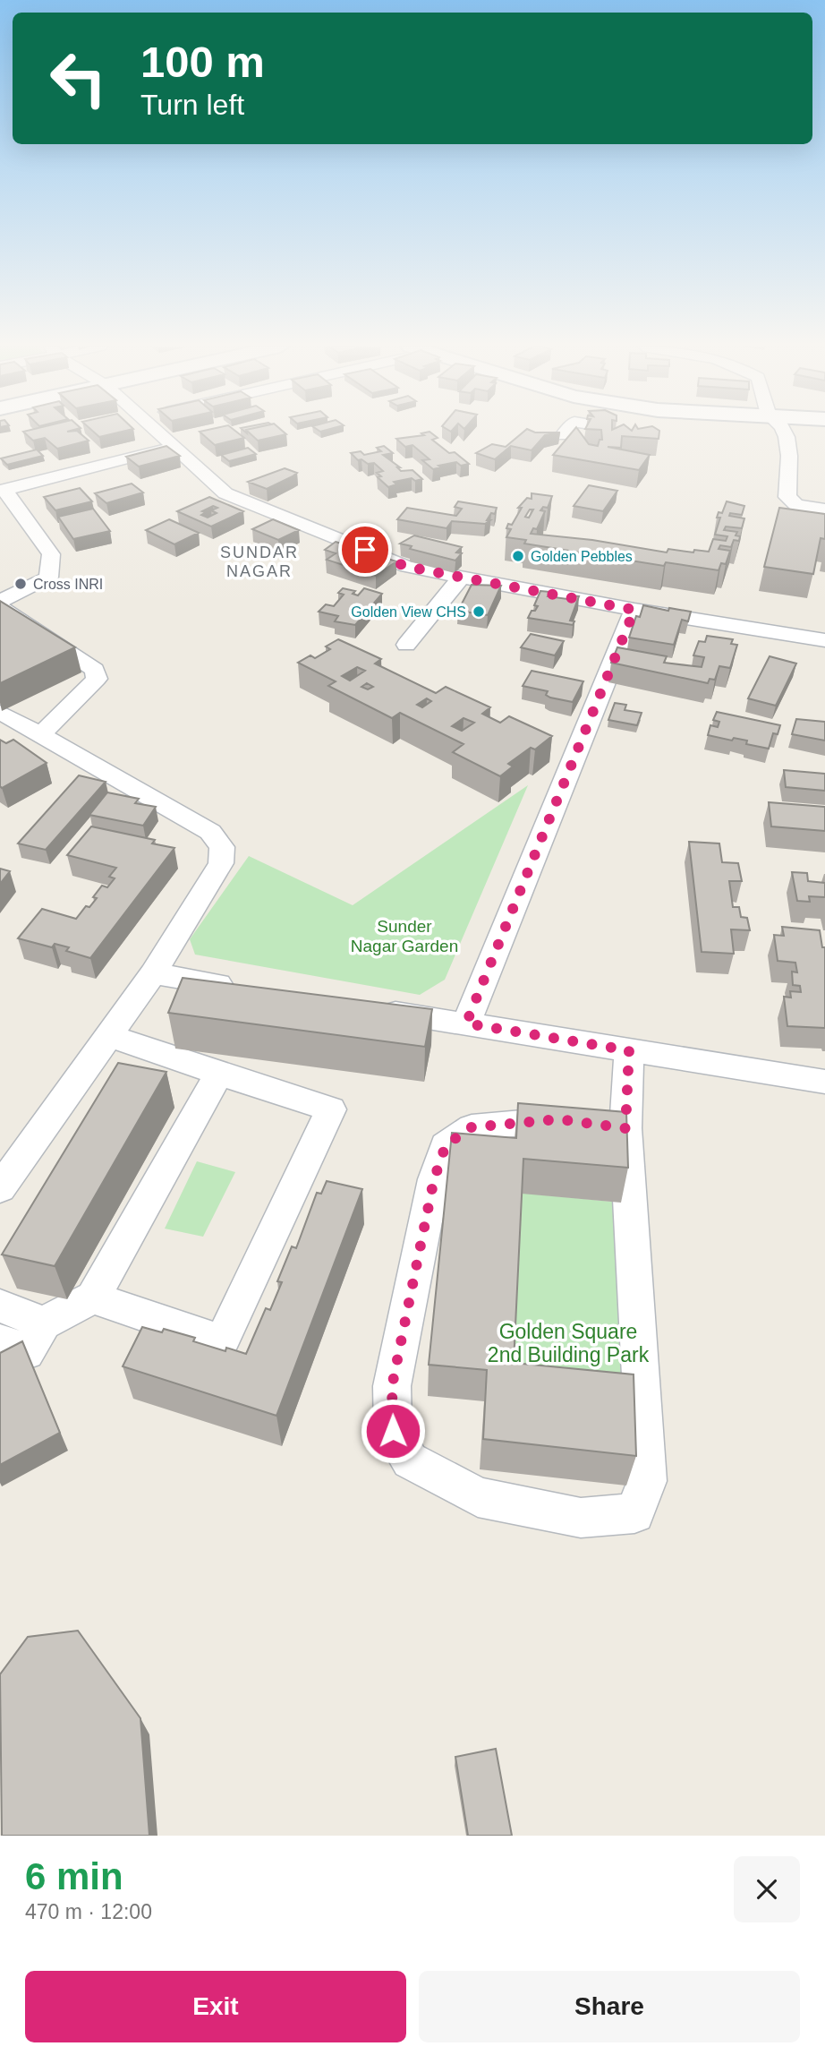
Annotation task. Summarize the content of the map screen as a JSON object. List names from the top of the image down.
{
  "districts": ["SUNDAR NAGAR"],
  "parks": ["Sunder Nagar Garden", "Golden Square 2nd Building Park"],
  "places": ["Golden Pebbles", "Cross INRI", "Golden View CHS"],
  "page": {
    "turn": ["100 m", "Turn left"],
    "heading": ["6 min", "470 m · 12:00"],
    "buttons": ["Exit", "Share"]
  }
}
